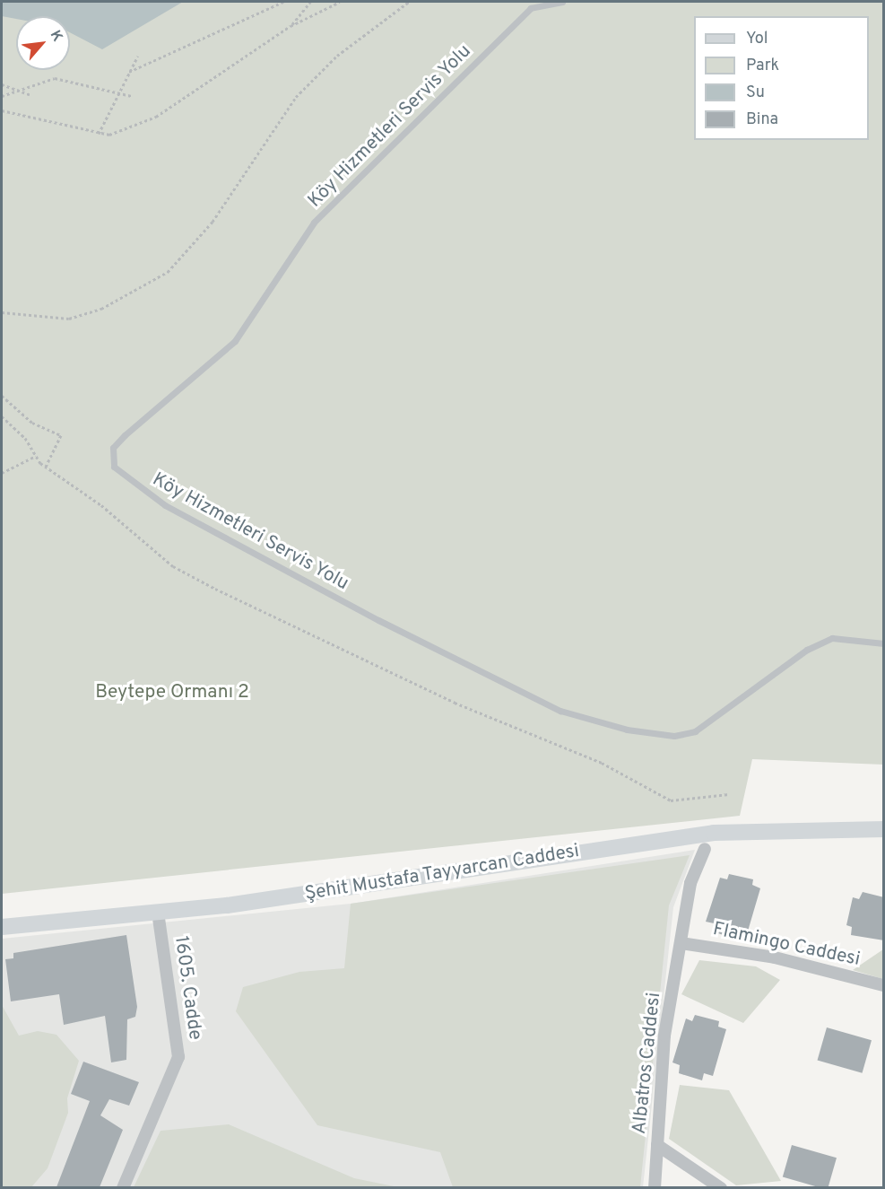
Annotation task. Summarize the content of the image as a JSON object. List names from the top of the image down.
{
  "streets": {
    "main road": ["Şehit Mustafa Tayyarcan Caddesi"],
    "street": ["Flamingo Caddesi", "1605. Cadde", "Albatros Caddesi"],
    "lane": ["Köy Hizmetleri Servis Yolu"]
  },
  "crossings": [
    ["Şehit Mustafa Tayyarcan Caddesi", "1605. Cadde"],
    ["Flamingo Caddesi", "Albatros Caddesi"]
  ],
  "parks": ["Beytepe Ormanı 2"],
  "legend": [
    "Yol",
    "Park",
    "Su",
    "Bina"
  ],
  "north": "top right"
}
